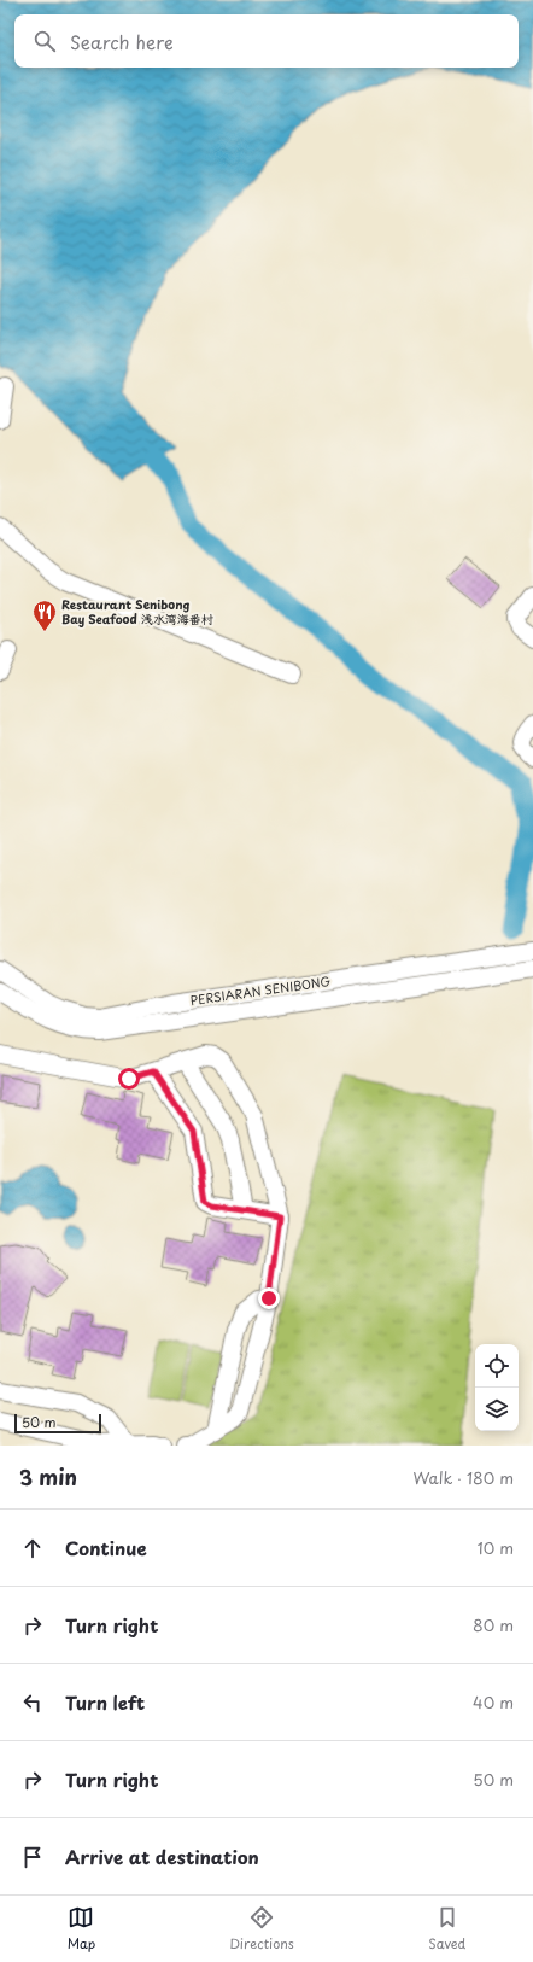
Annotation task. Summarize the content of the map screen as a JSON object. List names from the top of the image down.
{
  "streets": {
    "street": ["PERSIARAN SENIBONG"]
  },
  "places": {
    "restaurant": ["Restaurant Senibong Bay Seafood 浅水湾海番村"]
  },
  "scale_bar": "50 m",
  "page": {
    "search": "Search here",
    "scale": "50 m",
    "heading": ["3 min", "Walk · 180 m"],
    "list": [
      ["Continue", "10 m"],
      ["Turn right", "80 m"],
      ["Turn left", "40 m"],
      ["Turn right", "50 m"],
      "Arrive at destination"
    ],
    "nav": ["Map", "Directions", "Saved"]
  }
}
